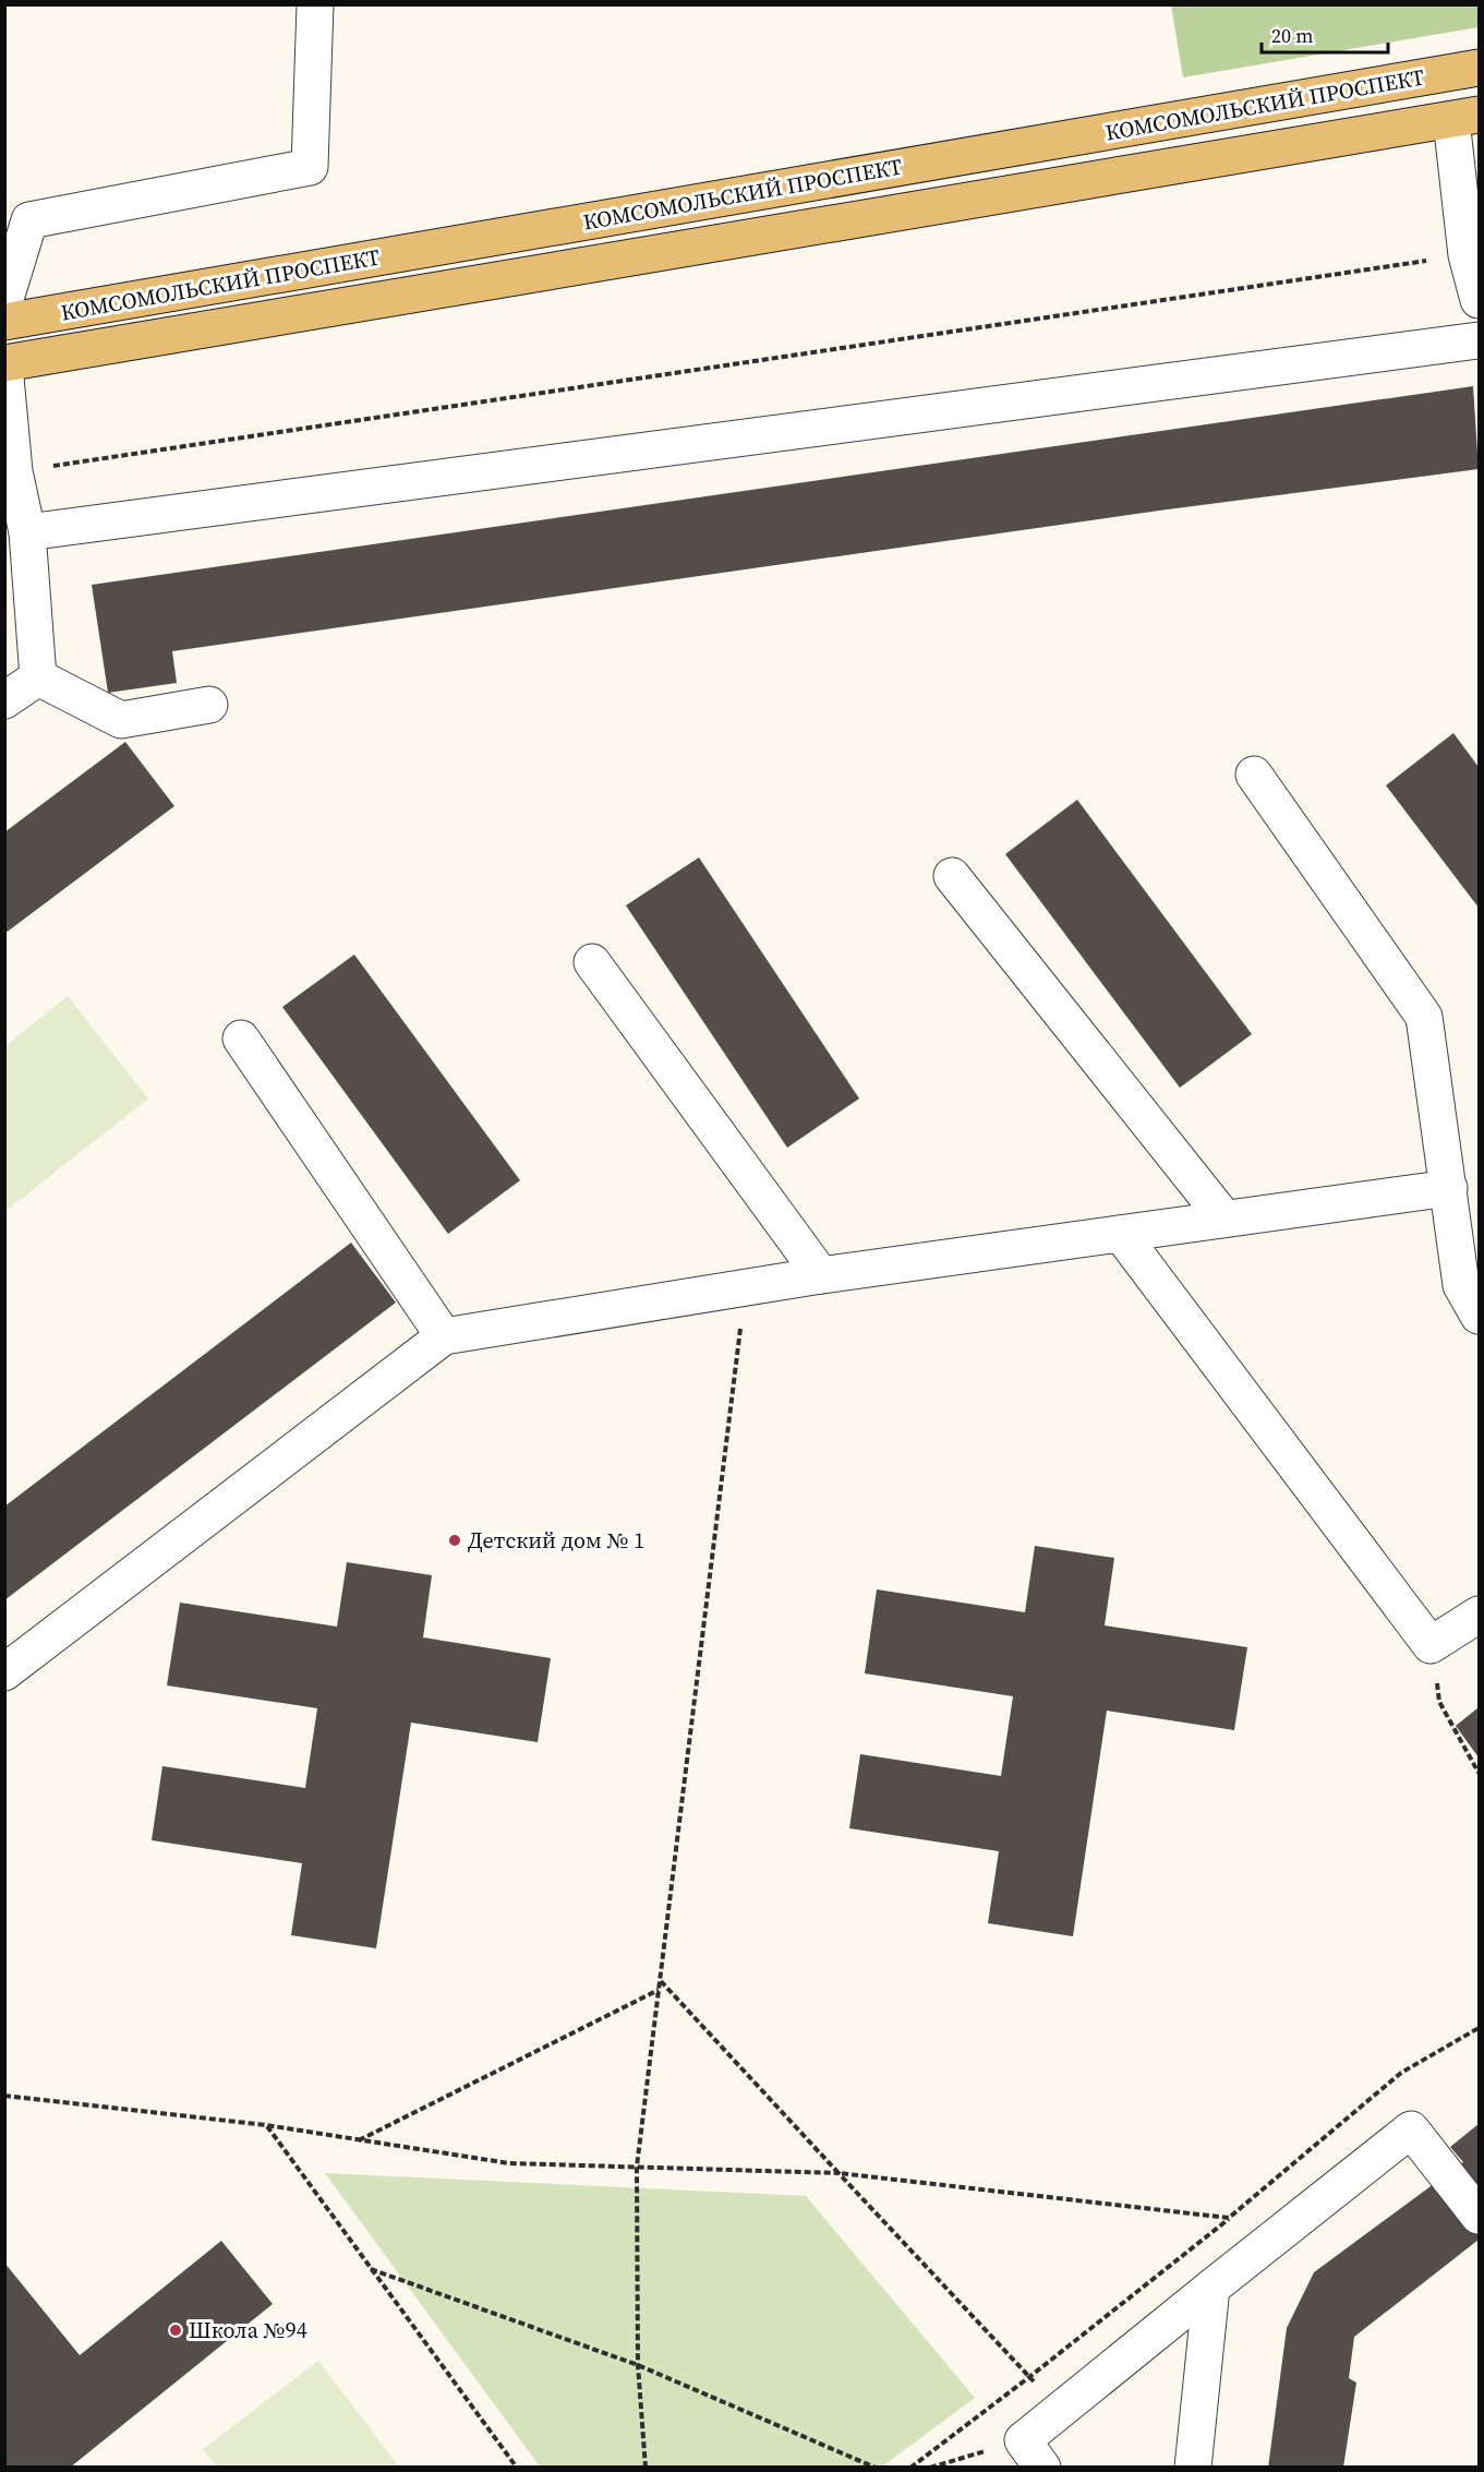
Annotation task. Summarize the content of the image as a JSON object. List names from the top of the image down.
{
  "streets": {
    "main road": ["КОМСОМОЛЬСКИЙ ПРОСПЕКТ"]
  },
  "places": ["Детский дом № 1", "Школа №94"],
  "scale_bar": "20 m"
}
